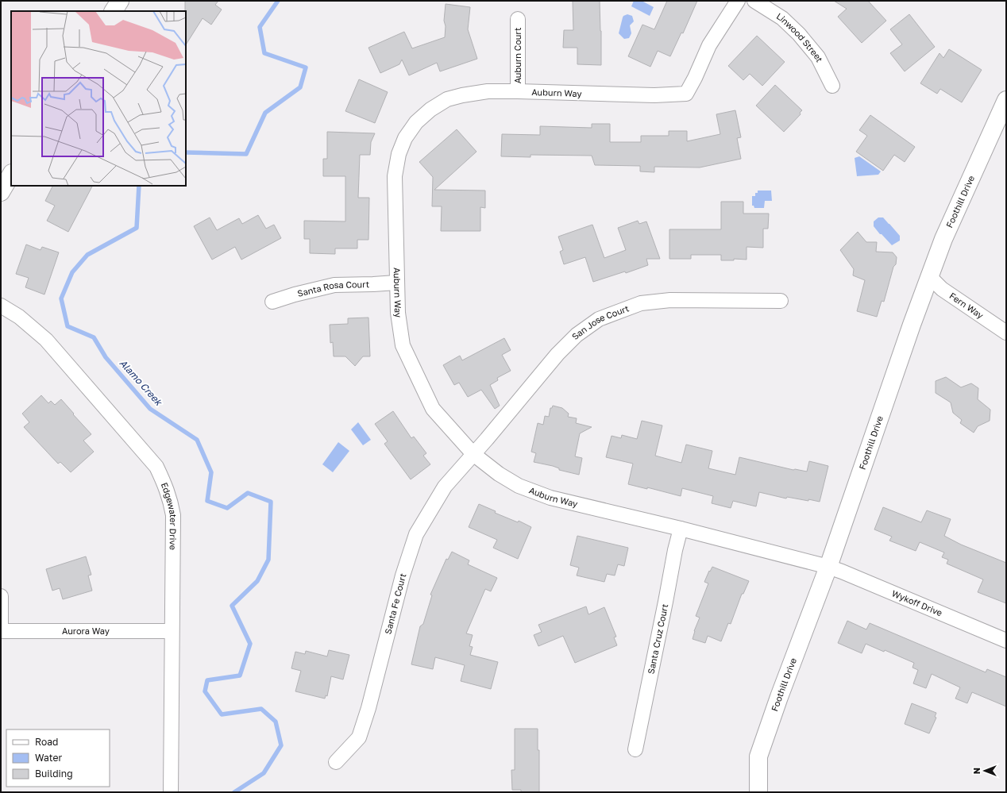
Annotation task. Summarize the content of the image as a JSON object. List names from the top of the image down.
{
  "streets": {
    "street": [
      "Linwood Street",
      "Auburn Court",
      "Auburn Way",
      "Foothill Drive",
      "Santa Rosa Court",
      "Fern Way",
      "San Jose Court",
      "Edgewater Drive",
      "Wykoff Drive",
      "Santa Fe Court",
      "Aurora Way",
      "Santa Cruz Court"
    ]
  },
  "crossings": [
    ["Auburn Court", "Auburn Way"],
    ["Auburn Way", "Foothill Drive"],
    ["Auburn Way", "Santa Rosa Court"],
    ["Auburn Way", "San Jose Court"],
    ["Auburn Way", "Wykoff Drive"],
    ["Auburn Way", "Santa Fe Court"],
    ["Auburn Way", "Santa Cruz Court"],
    ["Foothill Drive", "Fern Way"],
    ["Foothill Drive", "Wykoff Drive"],
    ["San Jose Court", "Santa Fe Court"],
    ["Edgewater Drive", "Aurora Way"]
  ],
  "water": ["Alamo Creek"],
  "legend": ["Road", "Water", "Building"],
  "north": "left"
}
